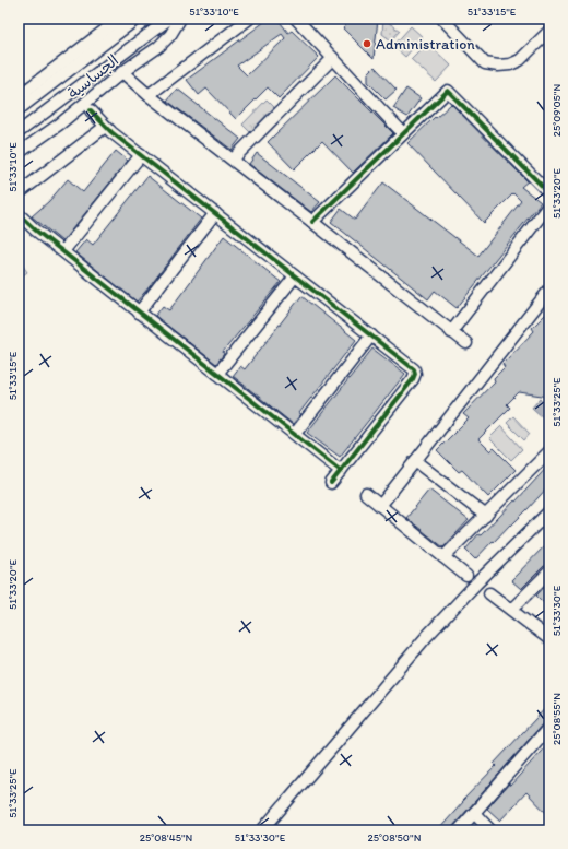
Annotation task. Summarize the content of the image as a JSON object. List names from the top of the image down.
{
  "streets": {
    "street": ["الجساسية"]
  },
  "places": ["Administration"],
  "coordinates": [
    "51°33'10\"E",
    "51°33'15\"E",
    "25°09'05\"N",
    "51°33'20\"E",
    "51°33'25\"E",
    "51°33'30\"E",
    "25°08'55\"N",
    "25°08'45\"N",
    "25°08'50\"N"
  ]
}
